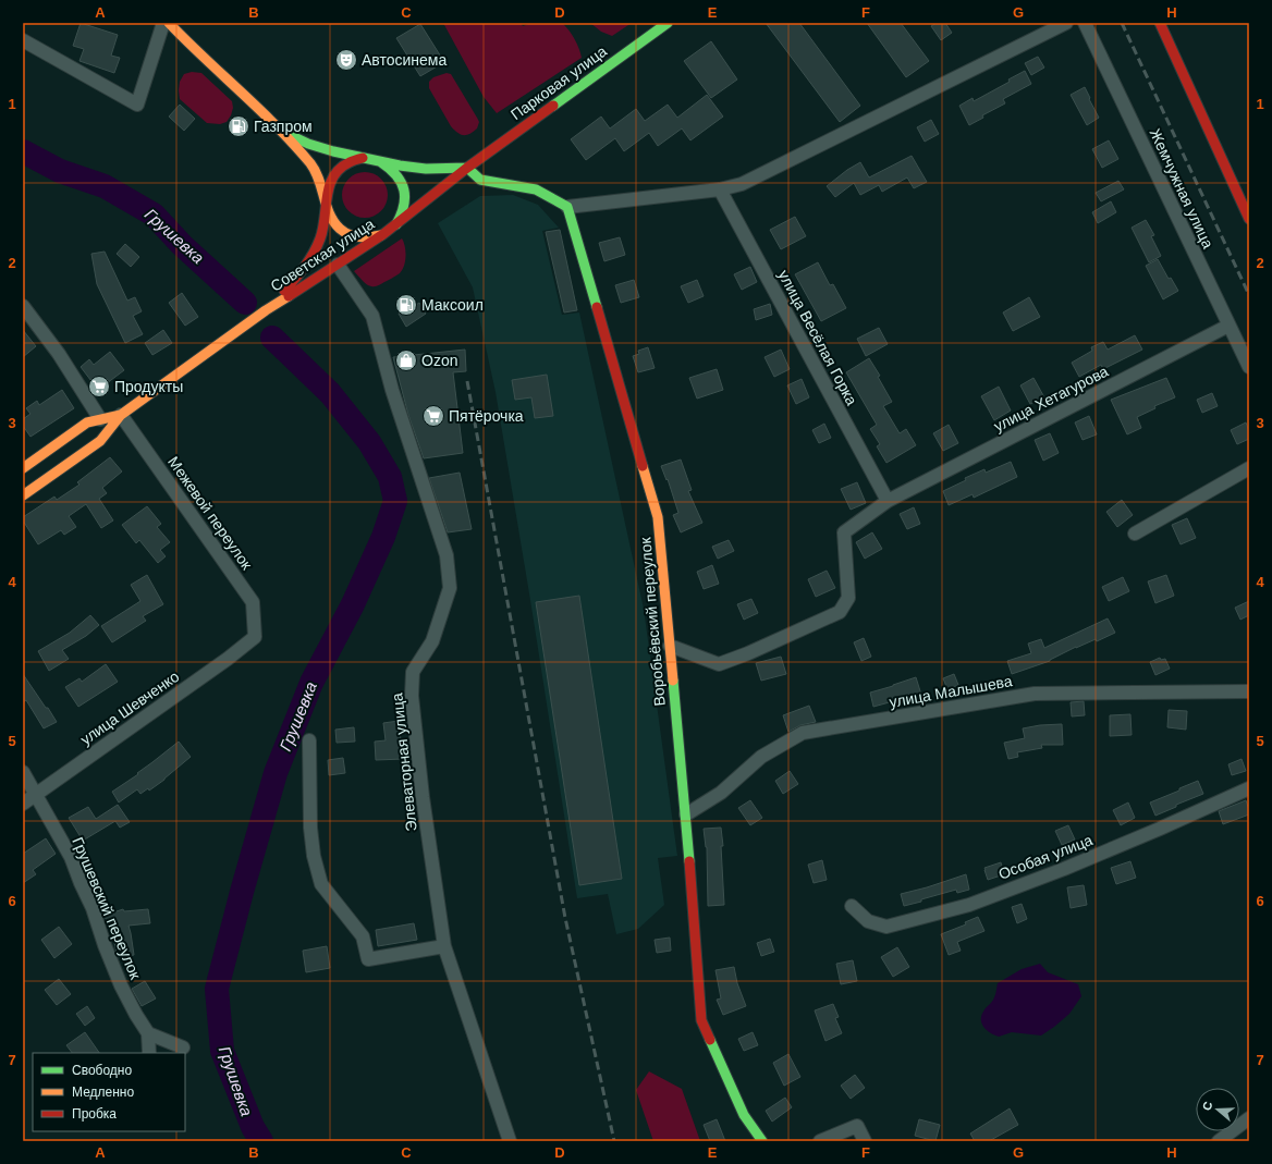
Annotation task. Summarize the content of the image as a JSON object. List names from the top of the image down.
{
  "streets": {
    "main road": ["Парковая улица", "Советская улица", "Воробьёвский переулок"],
    "street": [
      "Жемчужная улица",
      "улица Весёлая Горка",
      "улица Хетагурова",
      "Межевой переулок",
      "улица Малышева",
      "улица Шевченко",
      "Элеваторная улица",
      "Особая улица",
      "Грушевский переулок"
    ]
  },
  "crossings": [
    ["Парковая улица", "Советская улица"],
    ["Жемчужная улица", "улица Хетагурова"],
    ["Советская улица", "Межевой переулок"],
    ["Советская улица", "Элеваторная улица"],
    ["улица Весёлая Горка", "улица Хетагурова"],
    ["улица Хетагурова", "Воробьёвский переулок"],
    ["Межевой переулок", "улица Шевченко"],
    ["Воробьёвский переулок", "улица Малышева"],
    ["улица Шевченко", "Грушевский переулок"]
  ],
  "water": ["Грушевка"],
  "places": {
    "theatre": ["Автосинема"],
    "fuel station": ["Газпром", "Максоил"],
    "shop": ["Ozon"],
    "supermarket": ["Продукты", "Пятёрочка"]
  },
  "legend": ["Свободно", "Медленно", "Пробка"],
  "north": "left",
  "grid": {
    "columns": [
      "A",
      "B",
      "C",
      "D",
      "E",
      "F",
      "G",
      "H"
    ],
    "rows": [
      "1",
      "2",
      "3",
      "4",
      "5",
      "6",
      "7"
    ]
  }
}
